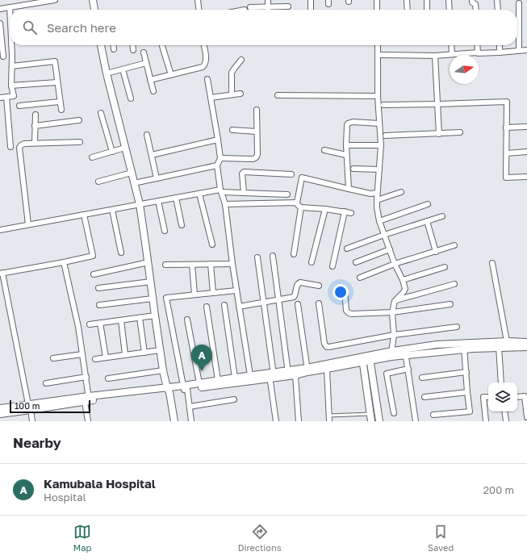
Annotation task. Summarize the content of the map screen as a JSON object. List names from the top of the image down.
{
  "scale_bar": "100 m",
  "north": "right",
  "page": {
    "search": "Search here",
    "pins": "A",
    "scale": "100 m",
    "heading": "Nearby",
    "list": [
      {
        "mark": "A",
        "name": "Kamubala Hospital",
        "note": "Hospital",
        "value": "200 m"
      }
    ],
    "nav": ["Map", "Directions", "Saved"]
  }
}
